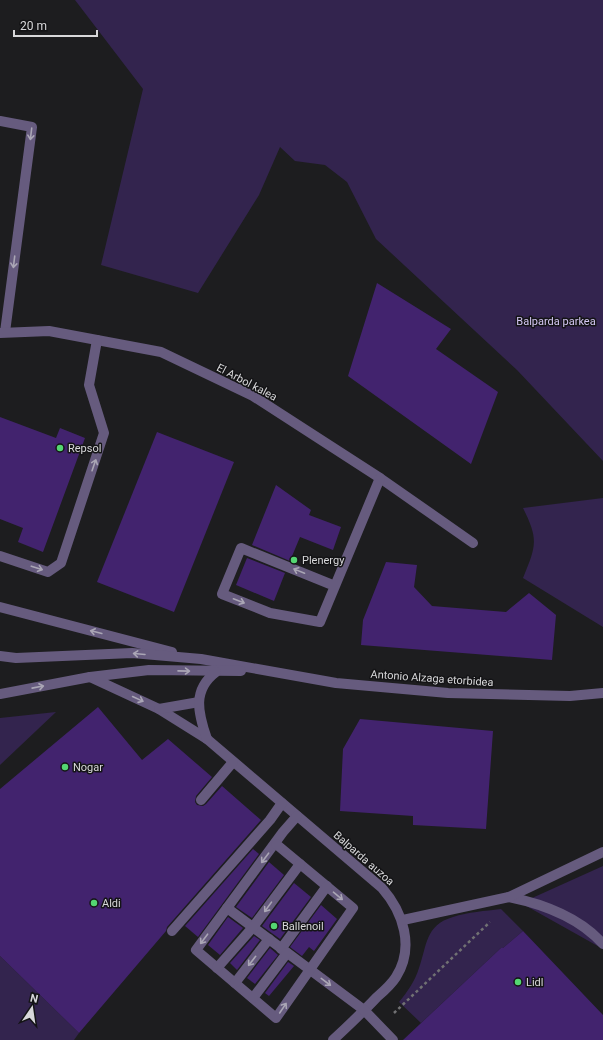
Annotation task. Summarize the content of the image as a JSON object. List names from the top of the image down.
{
  "streets": {
    "street": ["El Arbol kalea", "Antonio Alzaga etorbidea", "Balparda auzoa"]
  },
  "parks": ["Balparda parkea"],
  "places": [
    "Repsol",
    "Plenergy",
    "Nogar",
    "Aldi",
    "Ballenoil",
    "Lidl"
  ],
  "scale_bar": "20 m",
  "north": "top"
}
